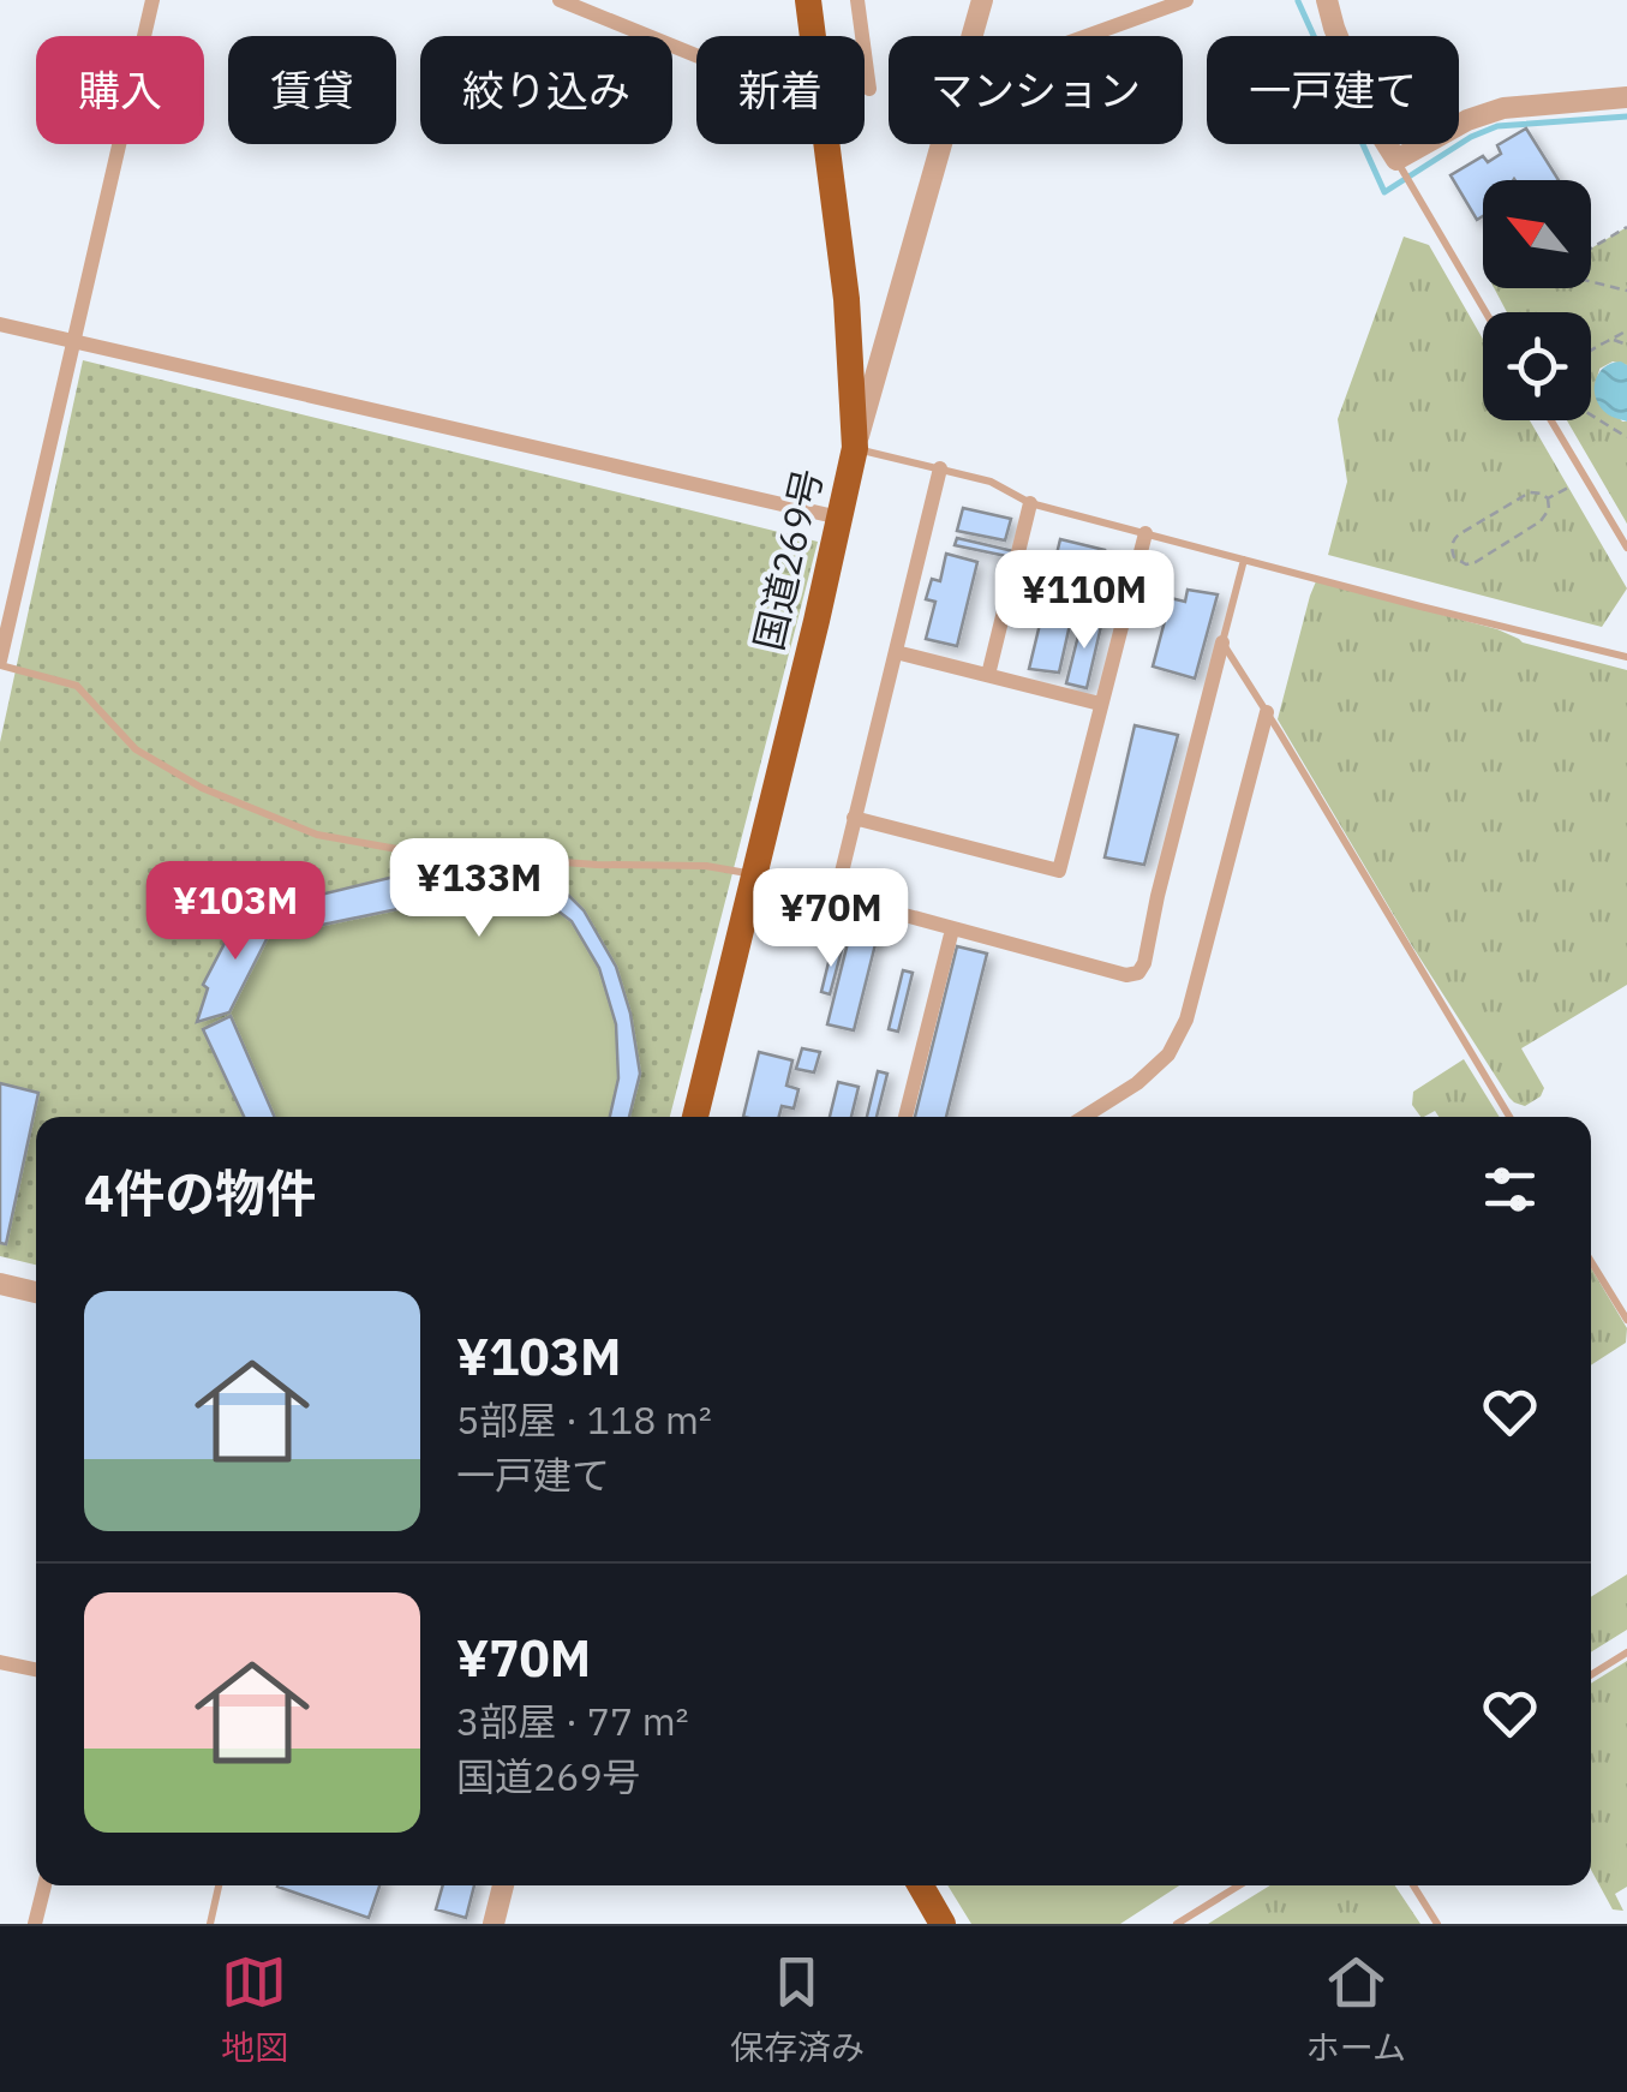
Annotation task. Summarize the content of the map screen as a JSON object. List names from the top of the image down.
{
  "streets": {
    "highway": ["国道269号"]
  },
  "north": "top left",
  "page": {
    "chip": [
      "購入",
      "賃貸",
      "絞り込み",
      "新着",
      "マンション",
      "一戸建て"
    ],
    "price": [
      "¥110M",
      "¥133M",
      "¥103M",
      "¥70M"
    ],
    "heading": "4件の物件",
    "list": [
      {
        "name": "¥103M",
        "note": "5部屋 · 118 m² · 一戸建て"
      },
      {
        "name": "¥70M",
        "note": "3部屋 · 77 m² · 国道269号"
      }
    ],
    "tabs": ["地図", "保存済み", "ホーム"]
  }
}
